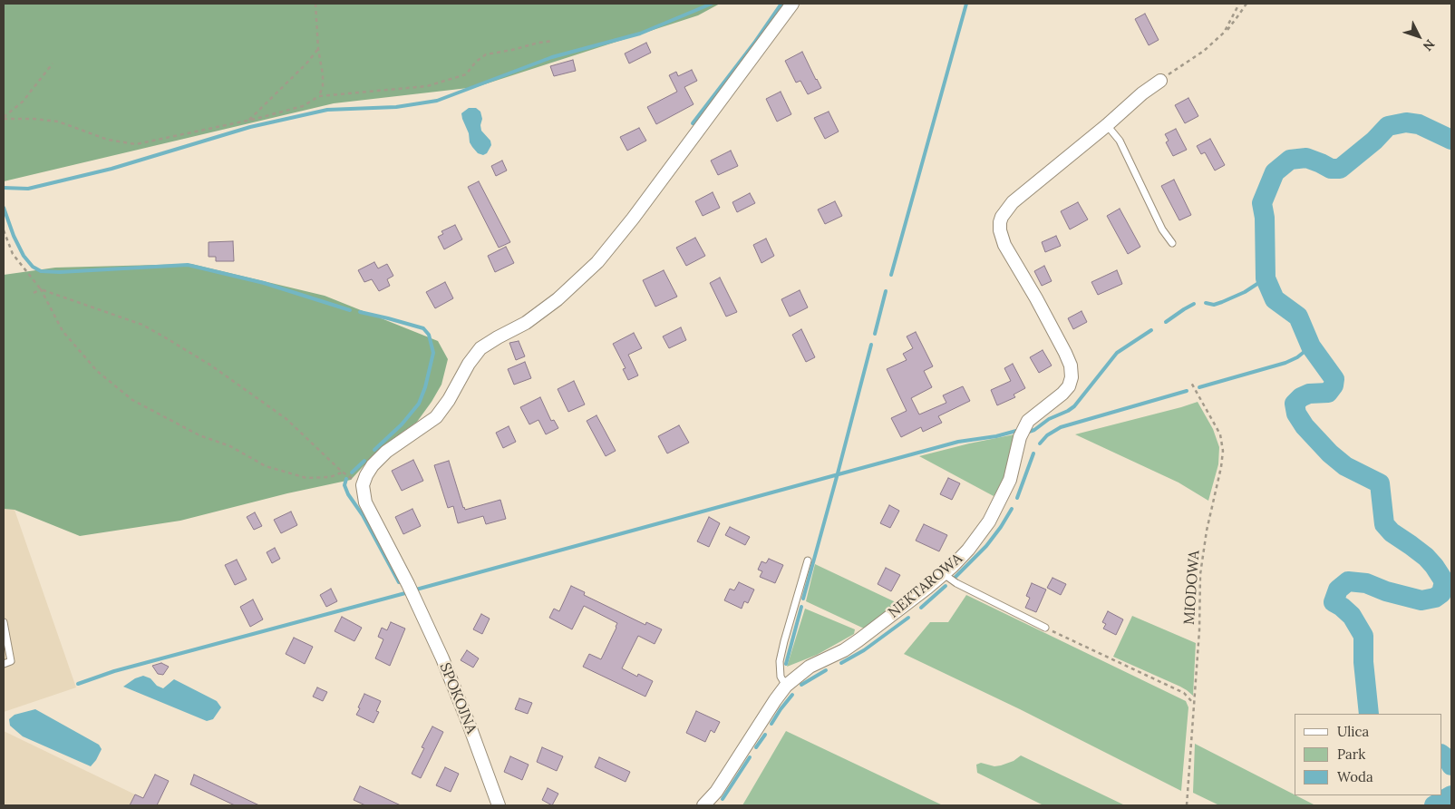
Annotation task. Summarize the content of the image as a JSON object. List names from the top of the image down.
{
  "streets": {
    "street": ["NEKTAROWA", "SPOKOJNA"],
    "path": ["MIODOWA"]
  },
  "legend": ["Ulica", "Park", "Woda"],
  "north": "bottom right"
}
